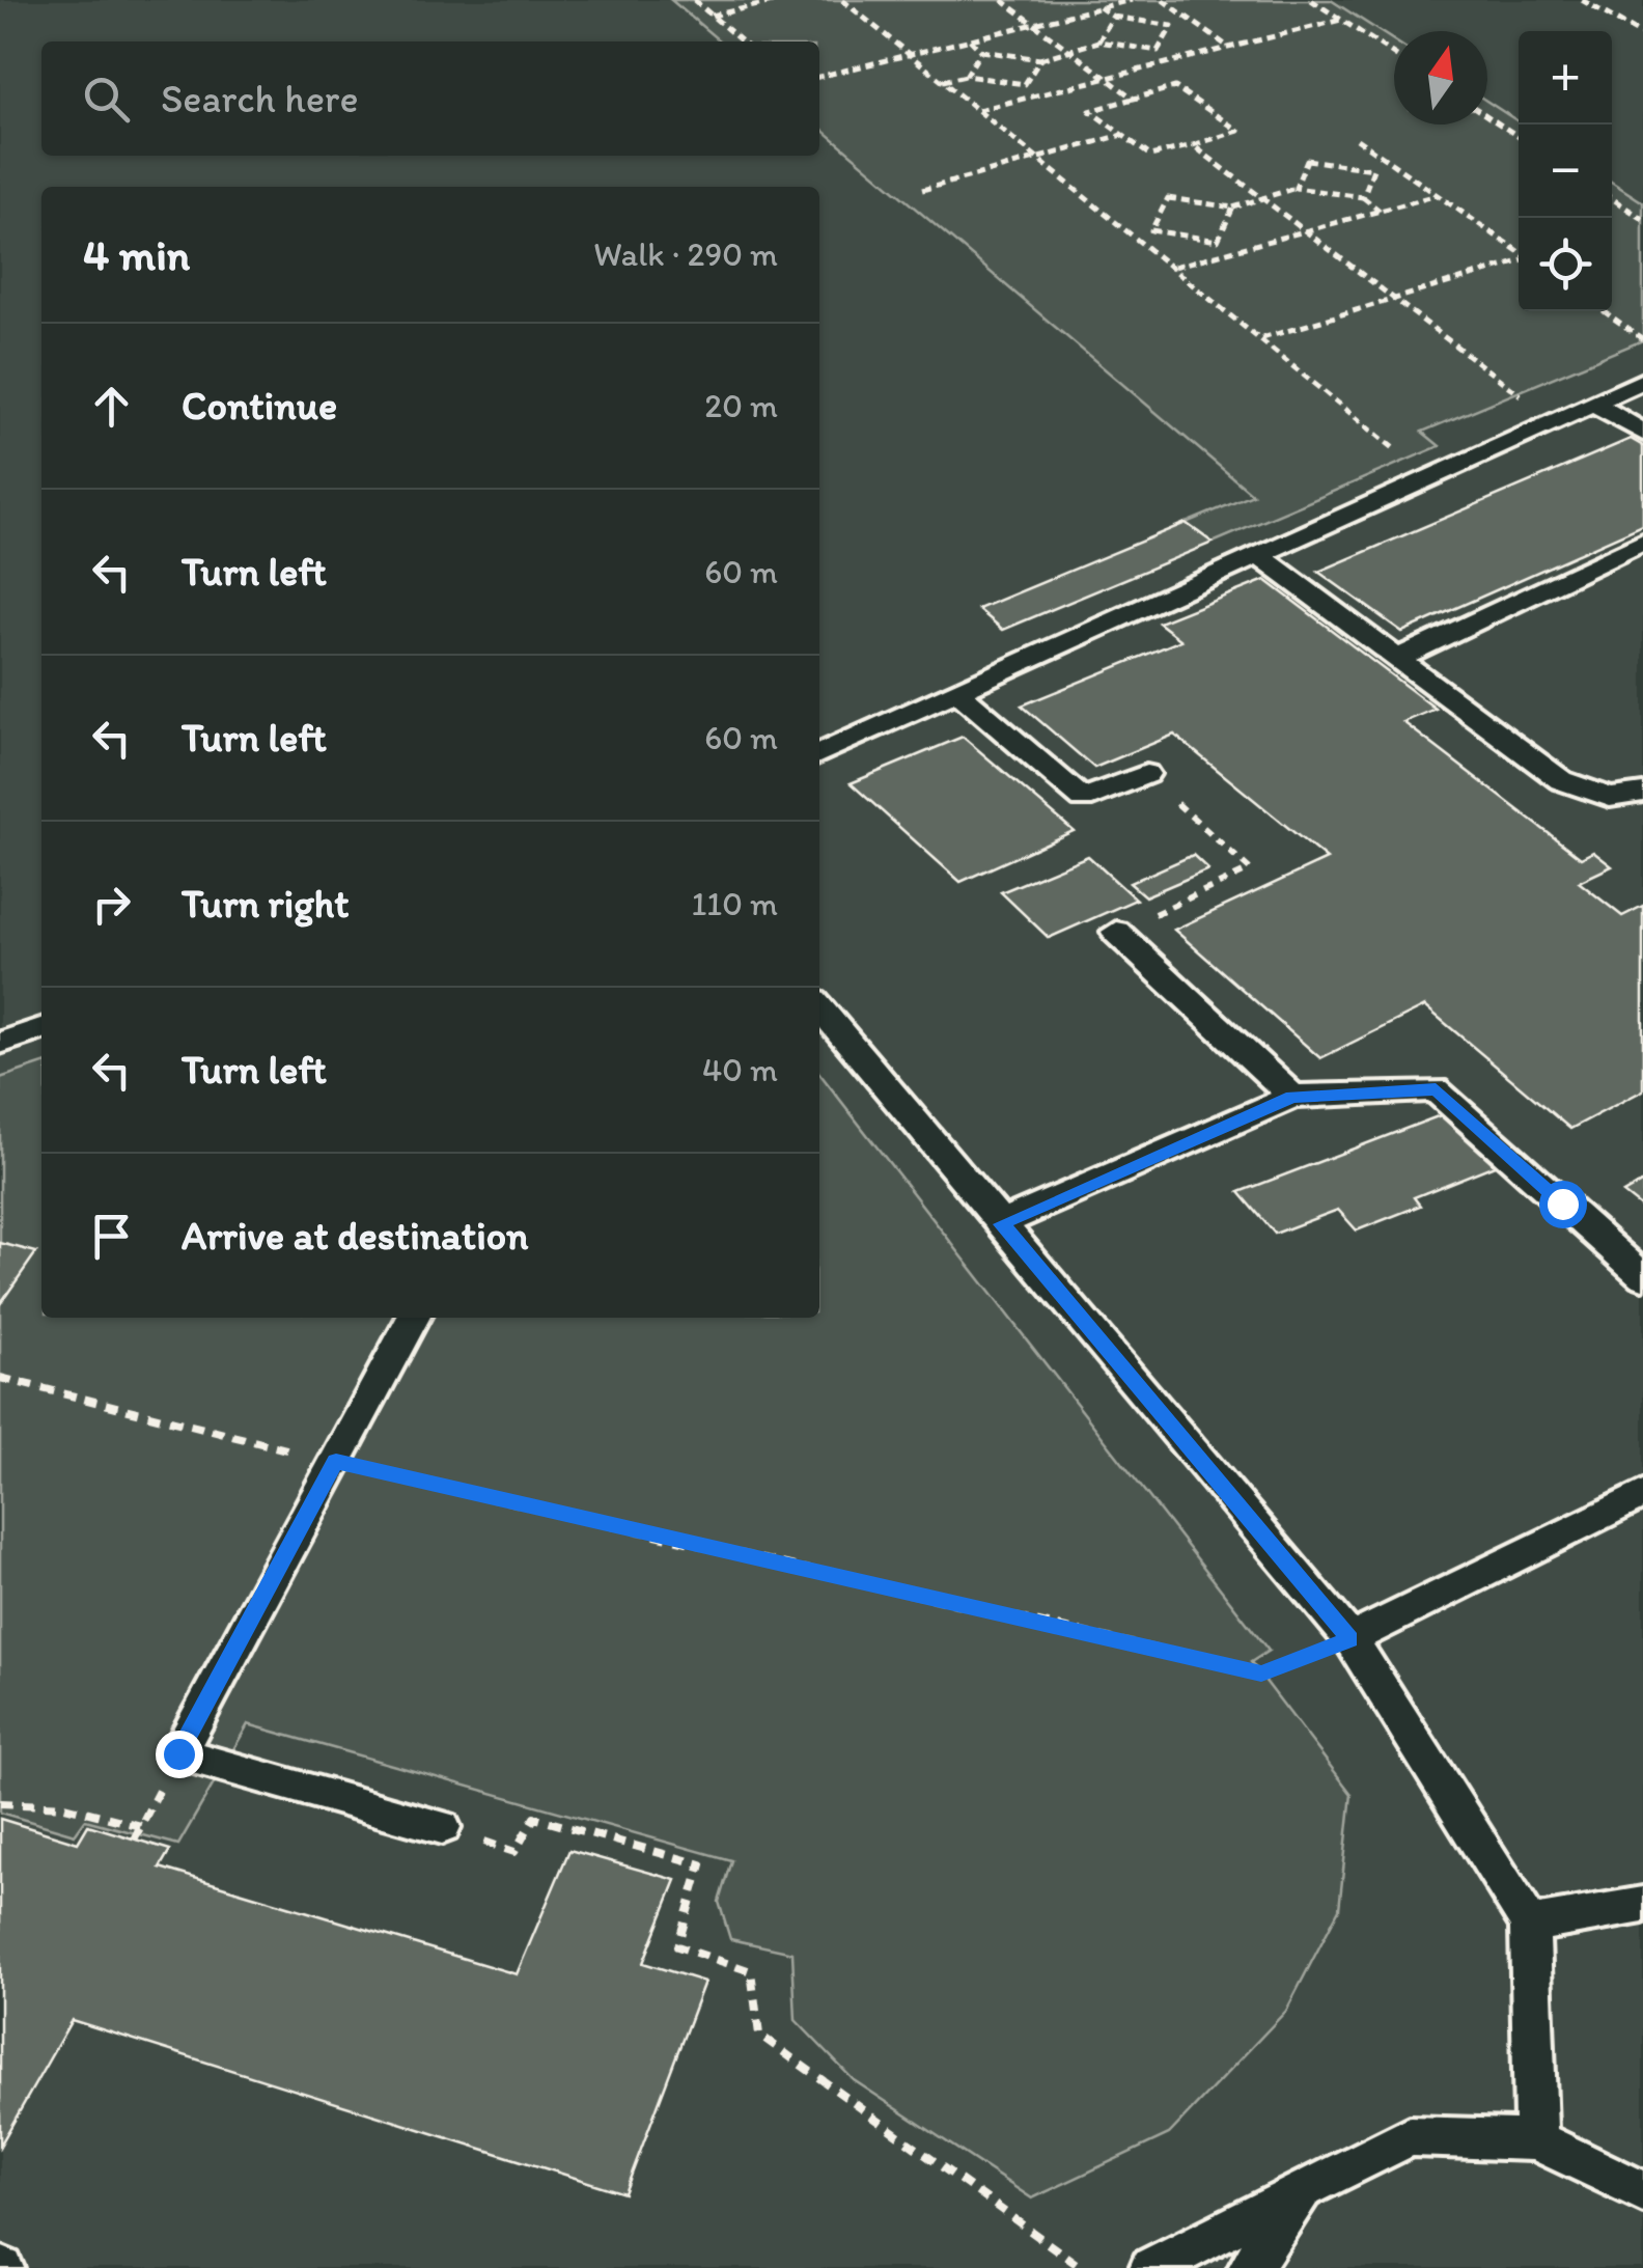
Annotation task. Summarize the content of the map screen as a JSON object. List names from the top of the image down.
{
  "north": "top",
  "page": {
    "map_buttons": ["+", "−"],
    "search": "Search here",
    "heading": ["4 min", "Walk · 290 m"],
    "list": [
      ["Continue", "20 m"],
      ["Turn left", "60 m"],
      ["Turn left", "60 m"],
      ["Turn right", "110 m"],
      ["Turn left", "40 m"],
      "Arrive at destination"
    ]
  }
}
